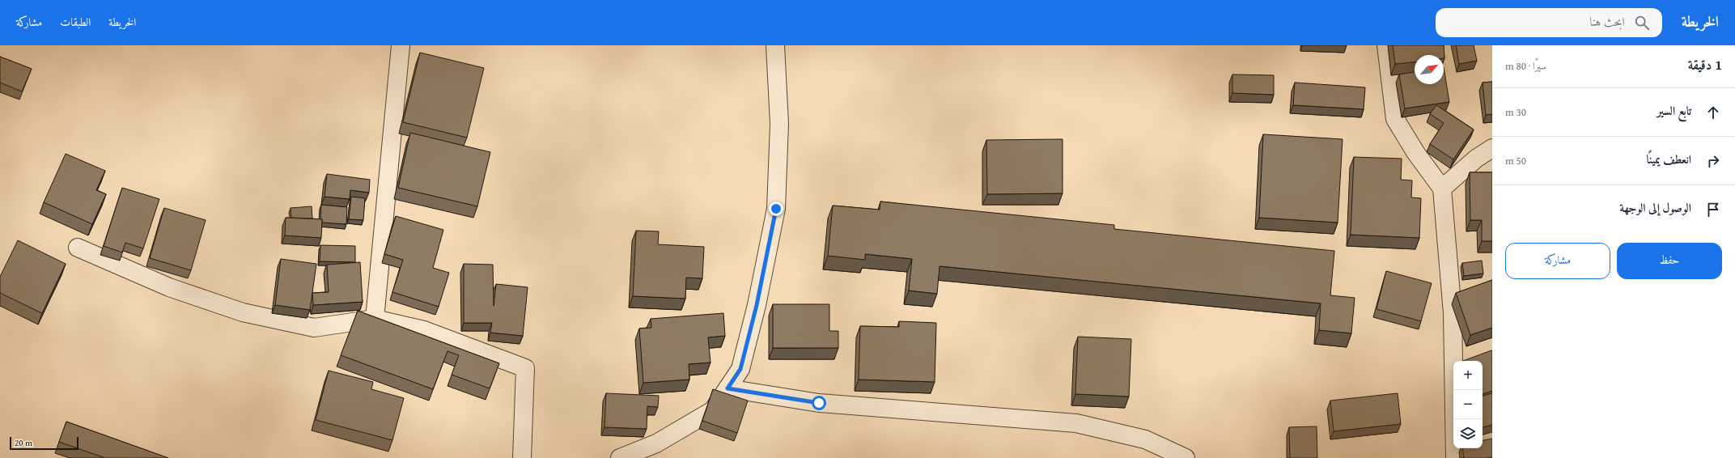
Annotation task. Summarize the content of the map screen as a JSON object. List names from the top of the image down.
{
  "scale_bar": "20 m",
  "north": "top right",
  "page": {
    "header": "الخريطة",
    "search": "ابحث هنا",
    "nav": ["الخريطة", "الطبقات", "مشاركة"],
    "heading": ["1 دقيقة", "سيرًا · 80 m"],
    "list": [
      ["تابع السير", "30 m"],
      ["انعطف يمينًا", "50 m"],
      "الوصول إلى الوجهة"
    ],
    "buttons": ["حفظ", "مشاركة"],
    "map_buttons": ["+", "−"],
    "scale": "20 m"
  }
}
